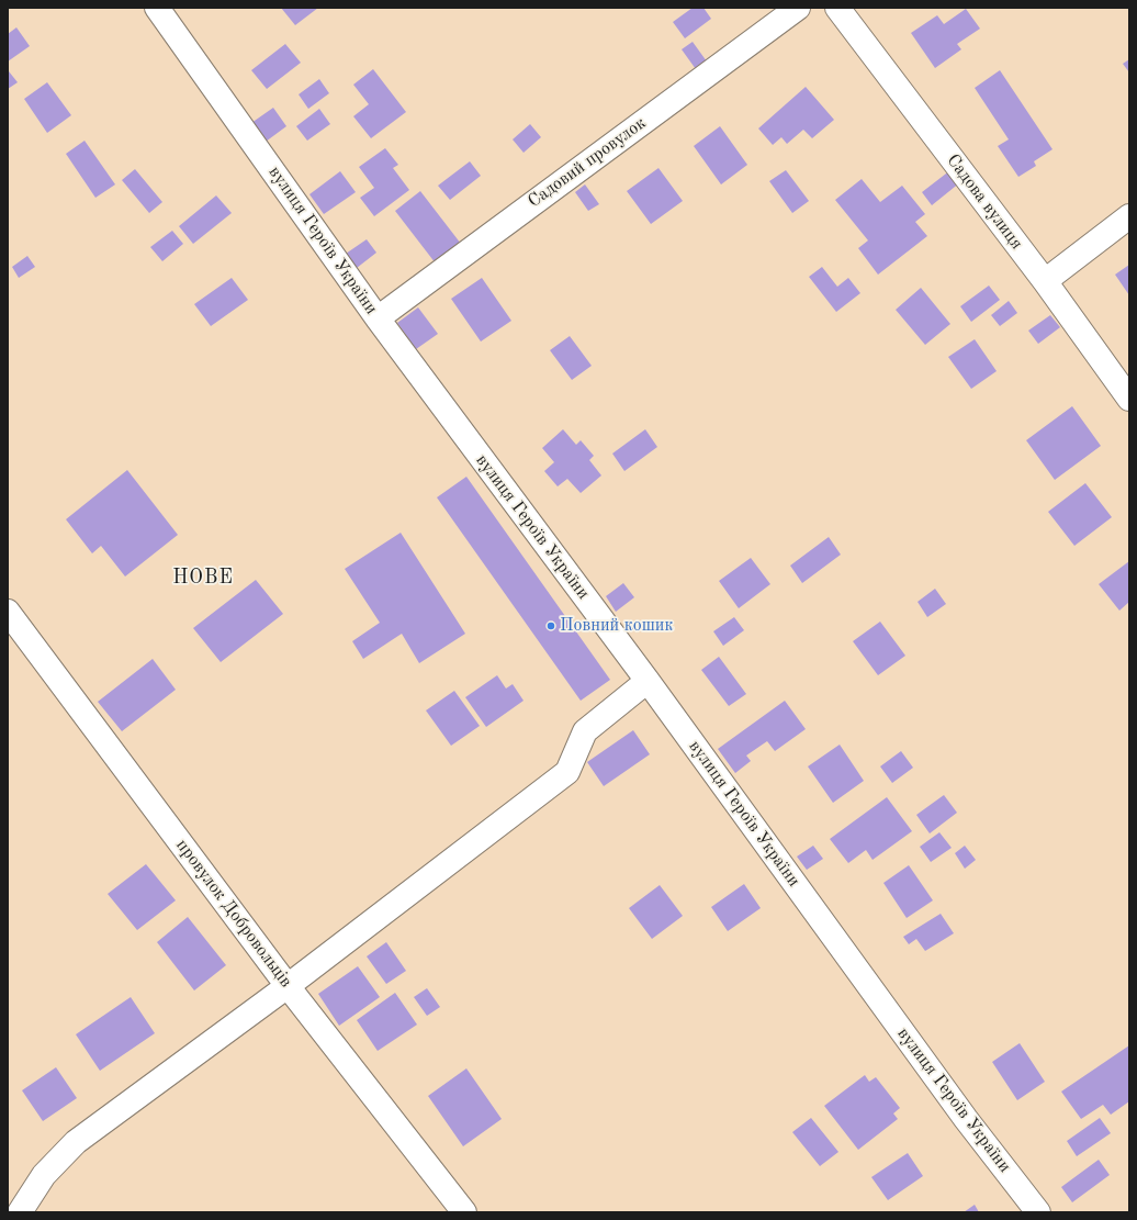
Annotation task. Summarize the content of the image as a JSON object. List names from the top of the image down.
{
  "streets": {
    "street": [
      "Садовий провулок",
      "Садова вулиця",
      "вулиця Героїв України",
      "провулок Добровольців"
    ]
  },
  "crossings": [
    ["Садовий провулок", "вулиця Героїв України"]
  ],
  "districts": ["НОВЕ"],
  "places": ["Повний кошик"]
}
